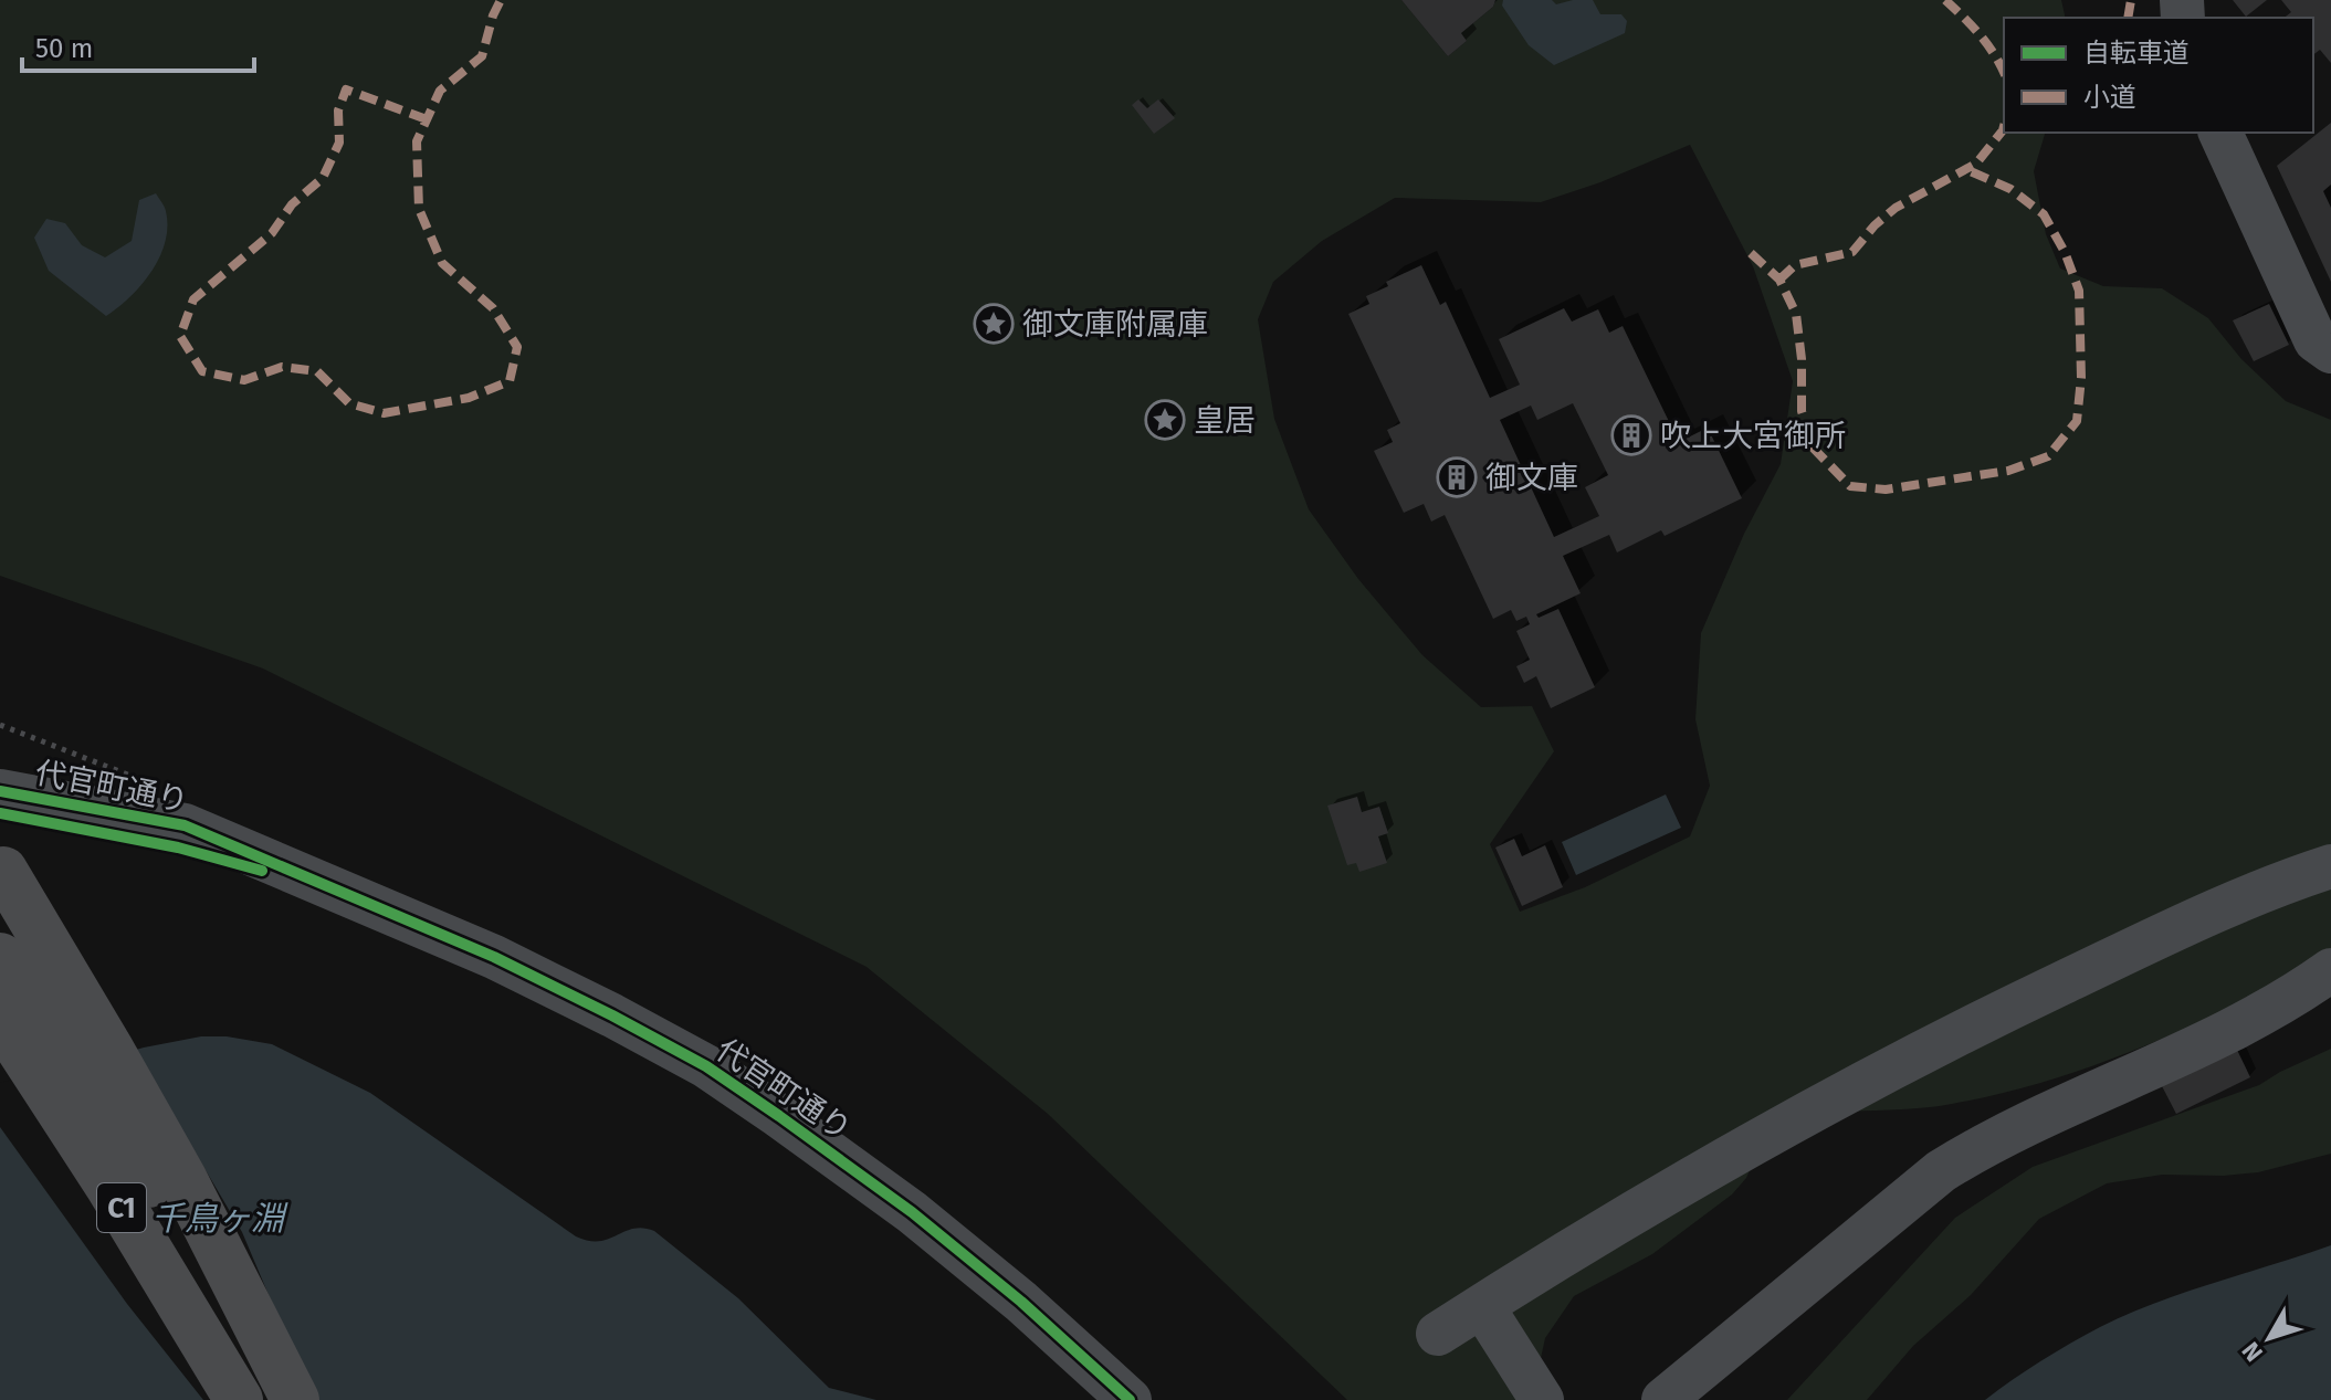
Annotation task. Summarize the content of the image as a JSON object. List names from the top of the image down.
{
  "streets": {
    "highway": ["C1"],
    "street": ["代官町通り"]
  },
  "water": ["千鳥ヶ淵"],
  "places": {
    "place": ["御文庫附属庫", "皇居"],
    "building": ["吹上大宮御所", "御文庫"]
  },
  "legend": ["自転車道", "小道"],
  "scale_bar": "50 m",
  "north": "bottom left"
}
